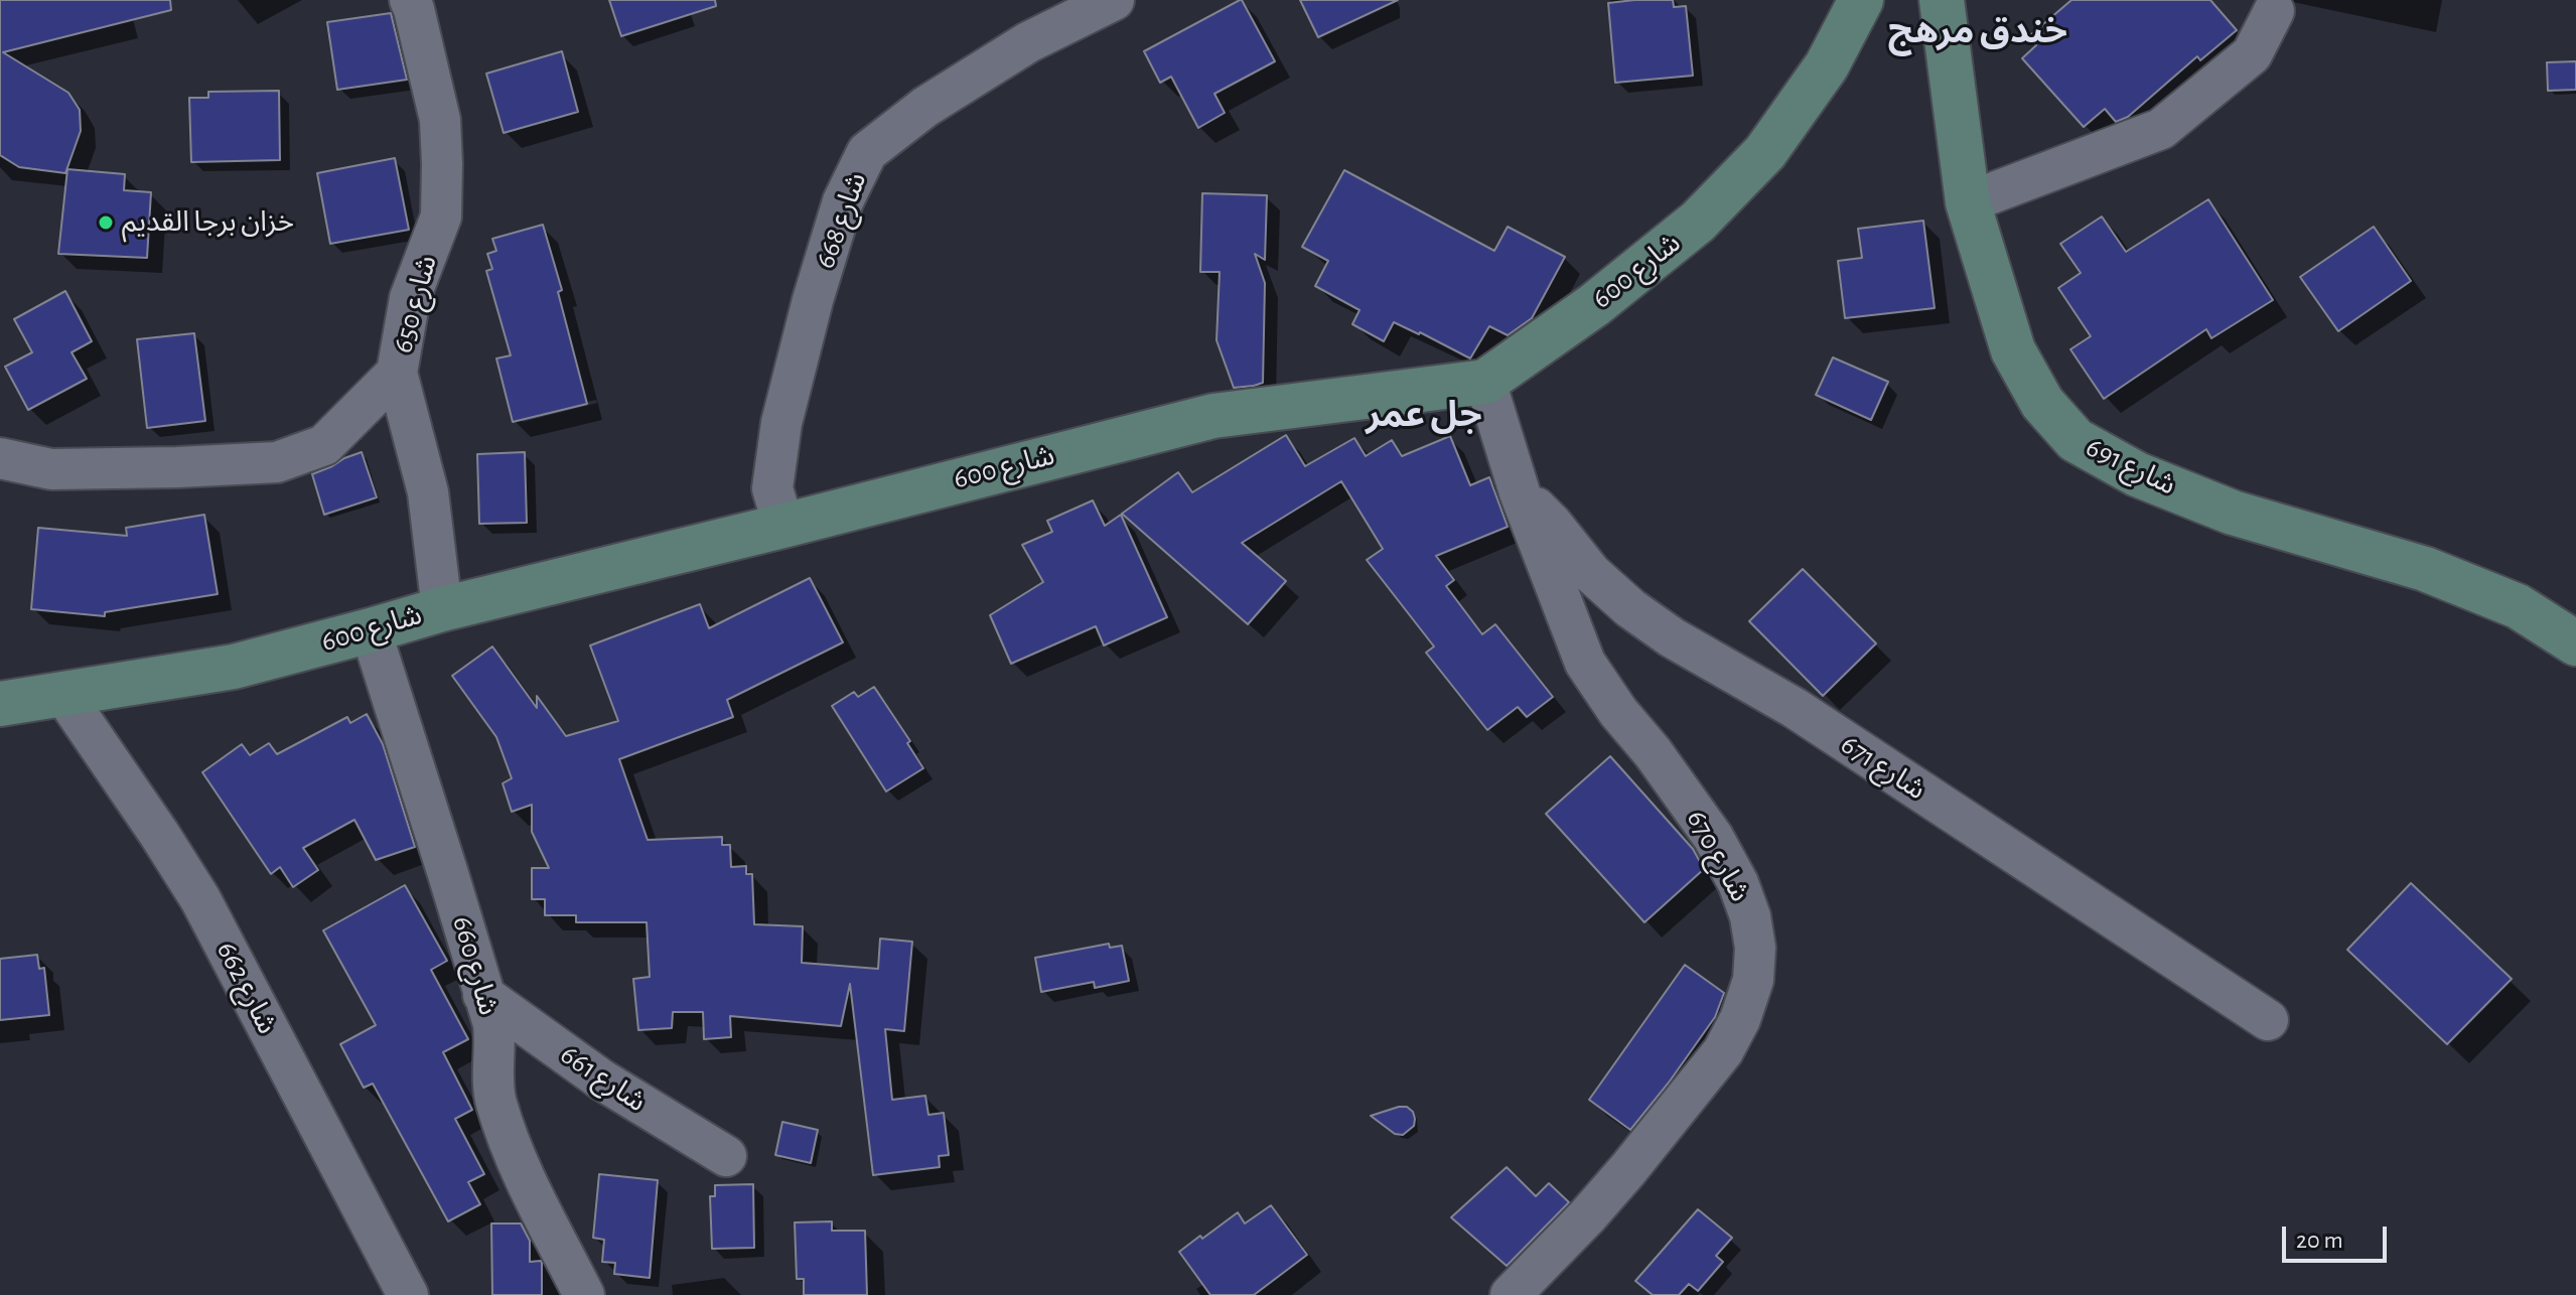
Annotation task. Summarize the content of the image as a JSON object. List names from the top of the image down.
{
  "streets": {
    "main road": ["شارع 600", "شارع 691"],
    "street": [
      "شارع 668",
      "شارع 650",
      "شارع 671",
      "شارع 670",
      "شارع 660",
      "شارع 662",
      "شارع 661"
    ]
  },
  "crossings": [
    ["شارع 668", "شارع 600"],
    ["شارع 600", "شارع 650"],
    ["شارع 600", "شارع 670"],
    ["شارع 600", "شارع 660"],
    ["شارع 600", "شارع 662"],
    ["شارع 671", "شارع 670"],
    ["شارع 660", "شارع 661"]
  ],
  "districts": ["خندق مرهج", "جل عمر"],
  "places": ["خزان برجا القديم"],
  "scale_bar": "20 m"
}
